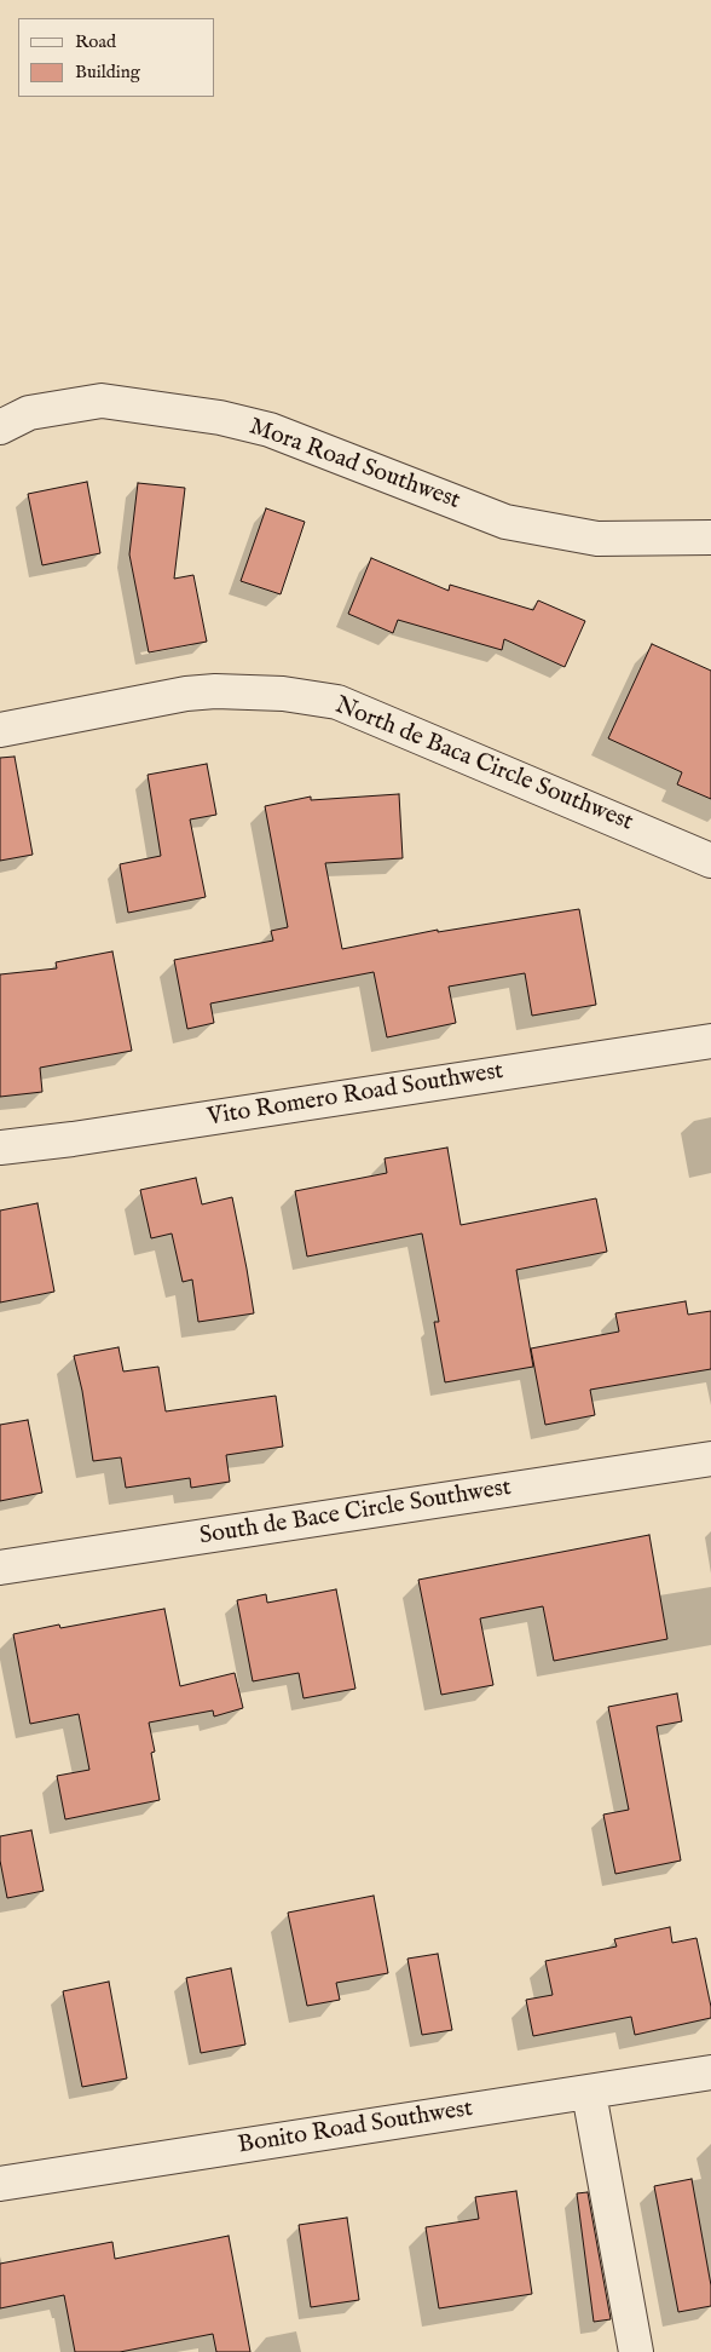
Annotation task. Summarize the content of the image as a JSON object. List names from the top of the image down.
{
  "streets": {
    "street": [
      "Mora Road Southwest",
      "North de Baca Circle Southwest",
      "Vito Romero Road Southwest",
      "South de Bace Circle Southwest",
      "Bonito Road Southwest"
    ]
  },
  "legend": ["Road", "Building"]
}
